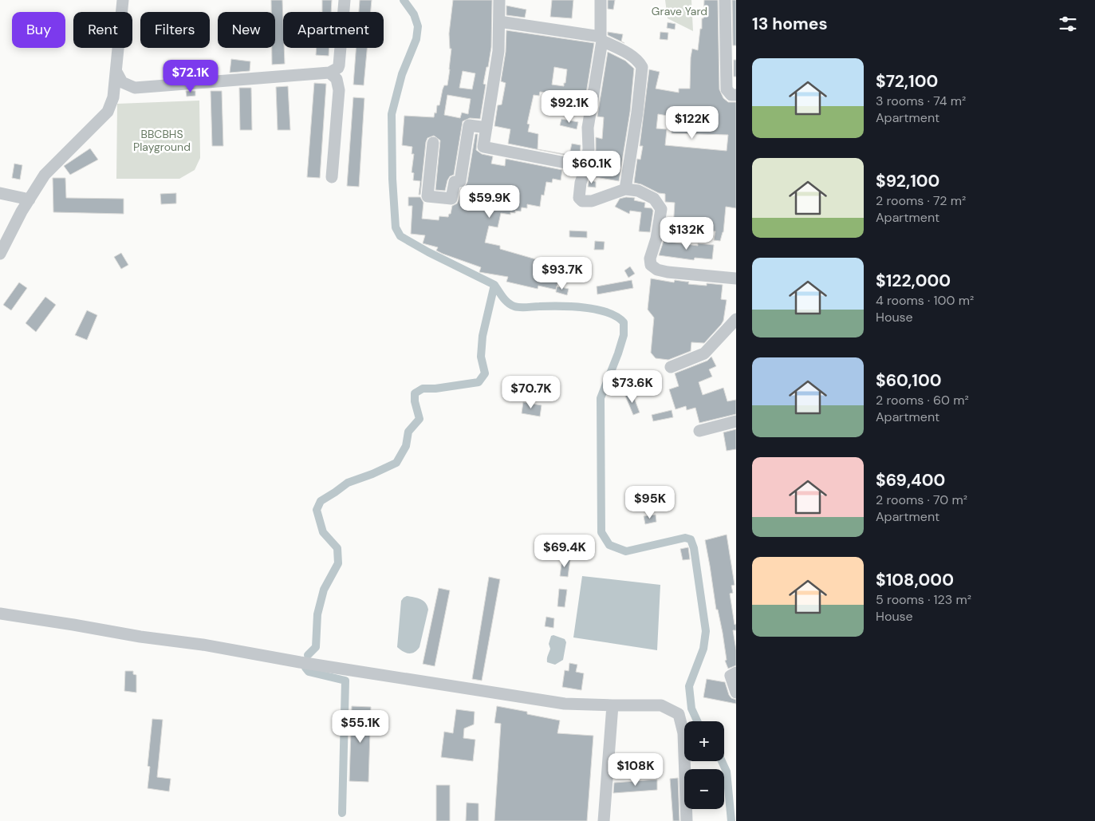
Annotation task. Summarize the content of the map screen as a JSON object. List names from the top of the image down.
{
  "parks": ["Grave Yard", "BBCBHS Playground"],
  "page": {
    "heading": "13 homes",
    "chip": [
      "Buy",
      "Rent",
      "Filters",
      "New",
      "Apartment"
    ],
    "list": [
      {
        "name": "$72,100",
        "note": "3 rooms · 74 m² · Apartment"
      },
      {
        "name": "$92,100",
        "note": "2 rooms · 72 m² · Apartment"
      },
      {
        "name": "$122,000",
        "note": "4 rooms · 100 m² · House"
      },
      {
        "name": "$60,100",
        "note": "2 rooms · 60 m² · Apartment"
      },
      {
        "name": "$69,400",
        "note": "2 rooms · 70 m² · Apartment"
      },
      {
        "name": "$108,000",
        "note": "5 rooms · 123 m² · House"
      }
    ],
    "price": [
      "$72.1K",
      "$92.1K",
      "$122K",
      "$60.1K",
      "$59.9K",
      "$132K",
      "$93.7K",
      "$73.6K",
      "$70.7K",
      "$95K",
      "$69.4K",
      "$55.1K",
      "$108K"
    ],
    "map_buttons": ["+", "−"]
  }
}
